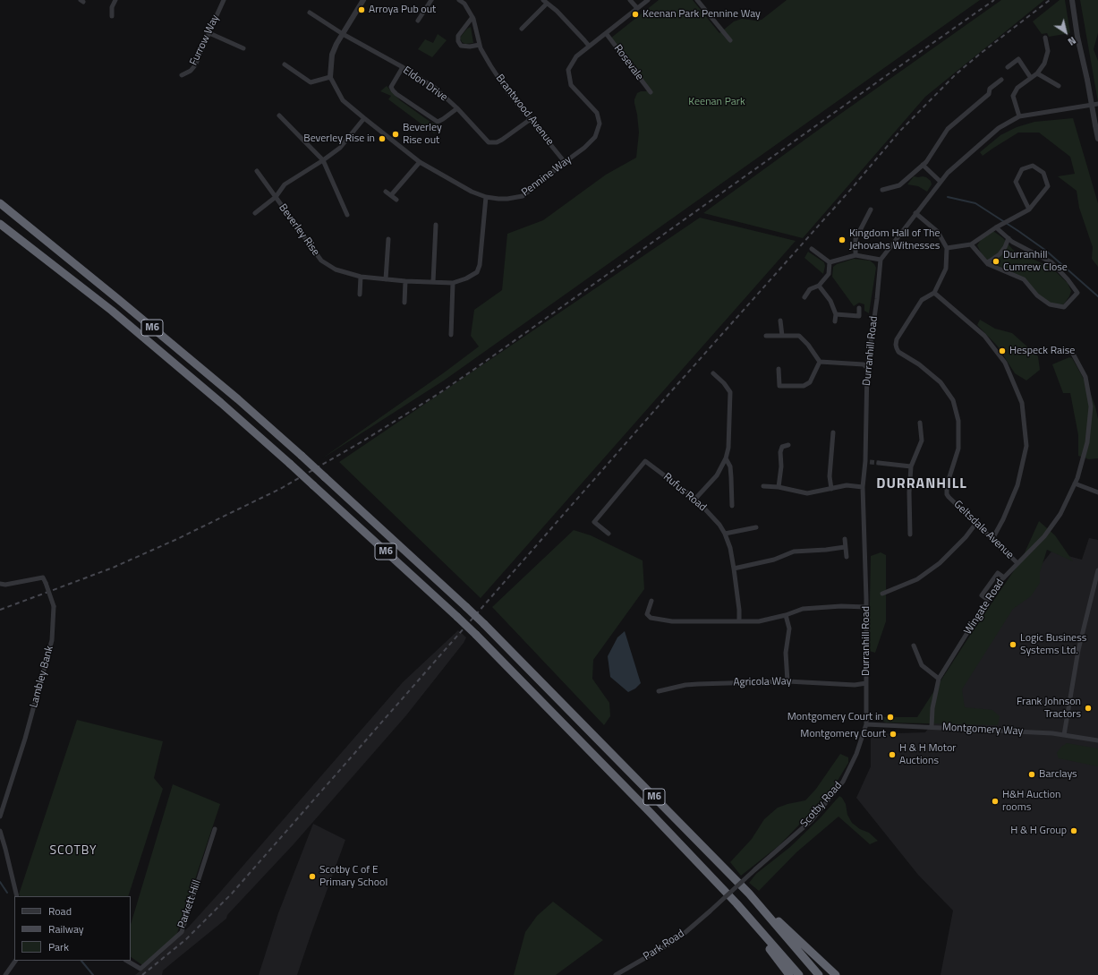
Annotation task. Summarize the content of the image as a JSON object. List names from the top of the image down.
{
  "streets": {
    "highway": ["M6"],
    "street": [
      "Furrow Way",
      "Rosevale",
      "Eldon Drive",
      "Brantwood Avenue",
      "Pennine Way",
      "Beverley Rise",
      "Durranhill Road",
      "Rufus Road",
      "Geltsdale Avenue",
      "Wingate Road",
      "Lambley Bank",
      "Agricola Way",
      "Montgomery Way",
      "Scotby Road",
      "Parkett Hill",
      "Park Road"
    ]
  },
  "crossings": [
    ["Rosevale", "Pennine Way"],
    ["Eldon Drive", "Brantwood Avenue"],
    ["Brantwood Avenue", "Pennine Way"],
    ["Pennine Way", "Beverley Rise"],
    ["Durranhill Road", "Agricola Way"],
    ["Durranhill Road", "Montgomery Way"],
    ["Durranhill Road", "Scotby Road"],
    ["Geltsdale Avenue", "Wingate Road"],
    ["Wingate Road", "Montgomery Way"],
    ["Montgomery Way", "Scotby Road"],
    ["Scotby Road", "Park Road"]
  ],
  "districts": ["DURRANHILL", "SCOTBY"],
  "parks": ["Keenan Park"],
  "places": [
    "Arroya Pub out",
    "Keenan Park Pennine Way",
    "Beverley Rise out",
    "Beverley Rise in",
    "Kingdom Hall of The Jehovahs Witnesses",
    "Durranhill Cumrew Close",
    "Hespeck Raise",
    "Logic Business Systems Ltd.",
    "Frank Johnson Tractors",
    "Montgomery Court in",
    "Montgomery Court",
    "H & H Motor Auctions",
    "Barclays",
    "H&H Auction rooms",
    "H & H Group",
    "Scotby C of E Primary School"
  ],
  "legend": ["Road", "Railway", "Park"],
  "north": "bottom right"
}
